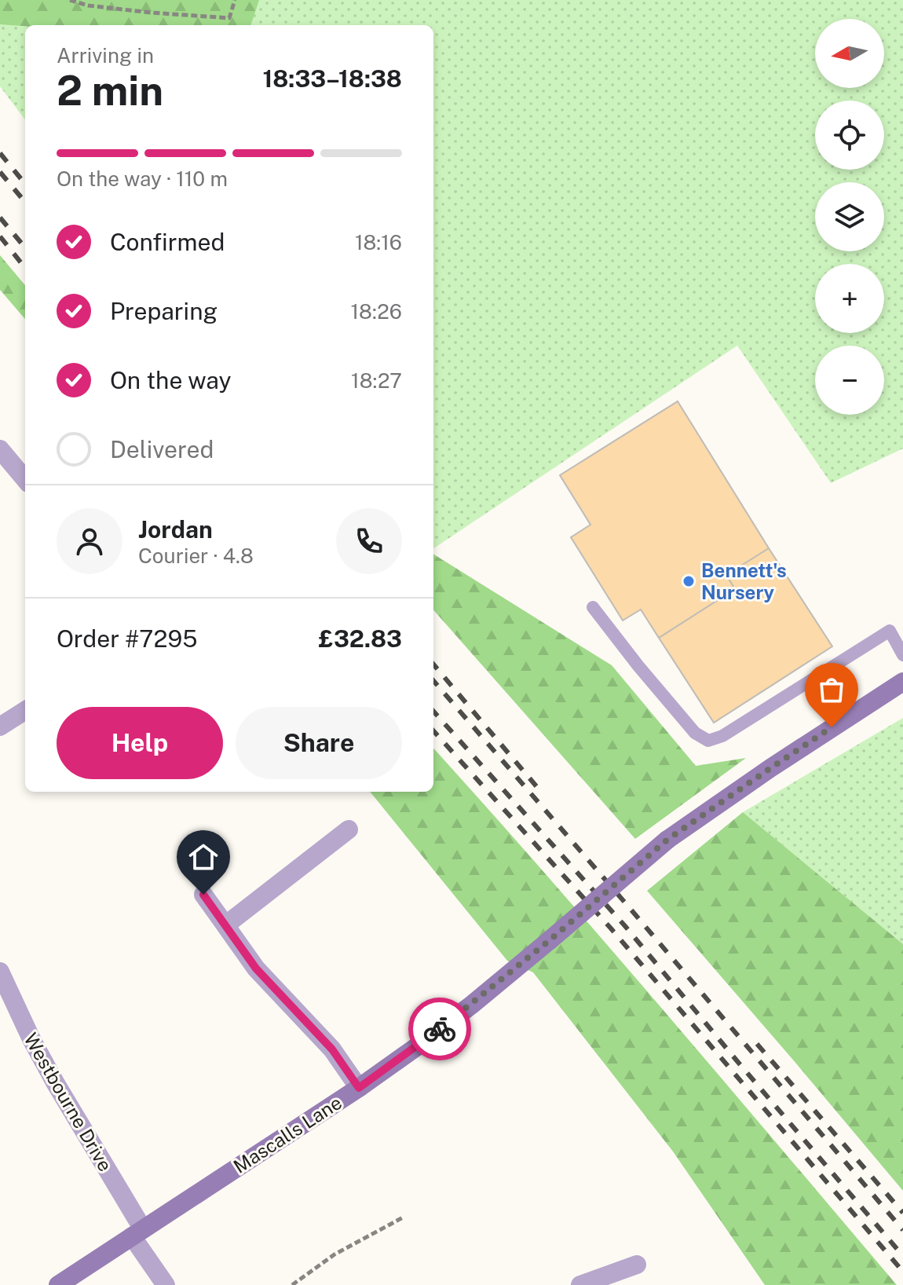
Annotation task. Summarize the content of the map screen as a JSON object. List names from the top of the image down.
{
  "streets": {
    "street": ["Westbourne Drive", "Mascalls Lane"]
  },
  "crossings": [
    ["Westbourne Drive", "Mascalls Lane"]
  ],
  "places": ["Bennett's Nursery"],
  "north": "left",
  "page": {
    "map_buttons": ["+", "−"],
    "heading": ["2 min", "Arriving in", "18:33–18:38"],
    "panel": [
      "Jordan",
      "Courier · 4.8",
      "Order #7295",
      "£32.83"
    ],
    "bar": "On the way · 110 m",
    "list": [
      ["Confirmed", "18:16"],
      ["Preparing", "18:26"],
      ["On the way", "18:27"],
      "Delivered"
    ],
    "buttons": ["Help", "Share"]
  }
}
